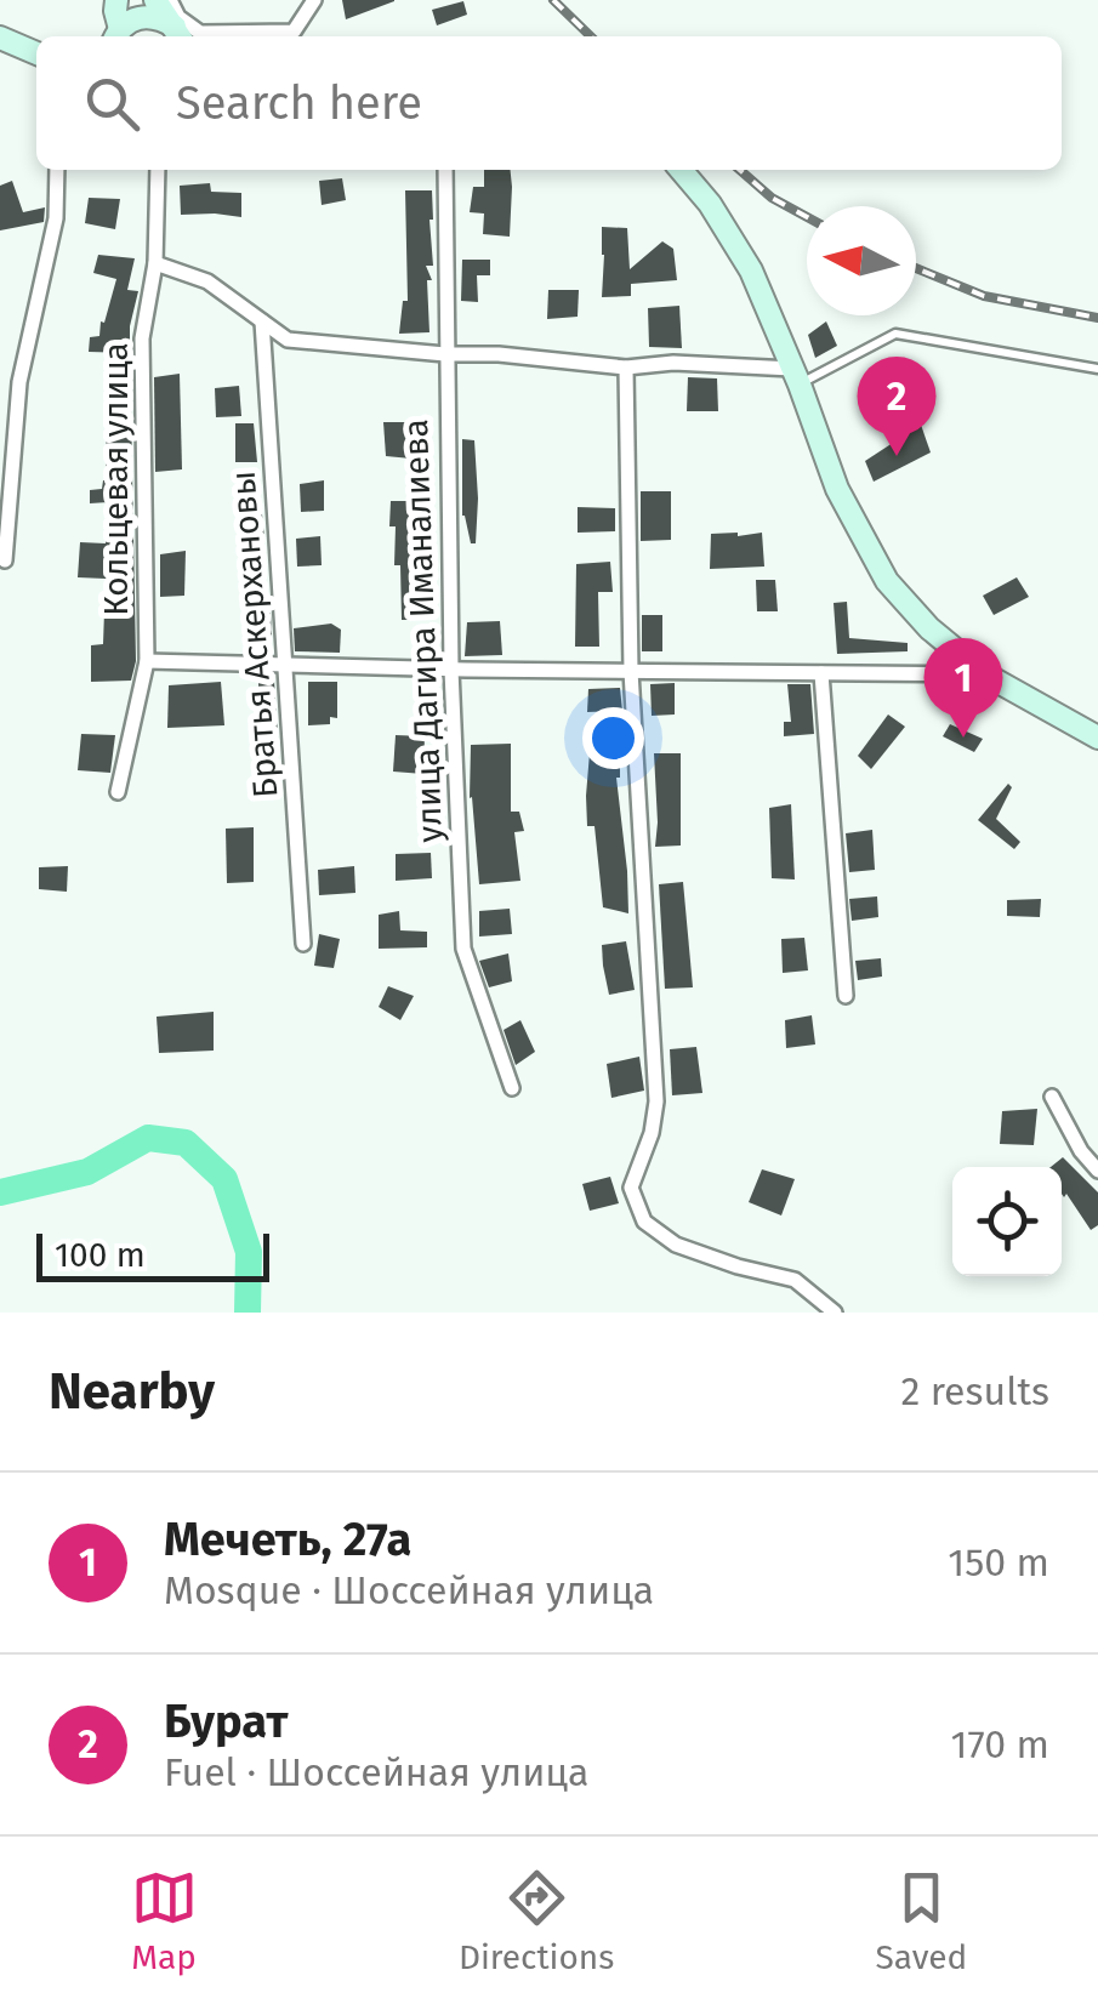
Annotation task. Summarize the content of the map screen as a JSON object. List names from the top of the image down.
{
  "streets": {
    "street": ["Кольцевая улица", "улица Дагира Иманалиева", "Братья Аскерхановы"]
  },
  "scale_bar": "100 m",
  "north": "left",
  "page": {
    "search": "Search here",
    "pins": ["2", "1"],
    "scale": "100 m",
    "heading": ["Nearby", "2 results"],
    "list": [
      {
        "mark": "1",
        "name": "Мечеть, 27а",
        "note": "Mosque · Шоссейная улица",
        "value": "150 m"
      },
      {
        "mark": "2",
        "name": "Бурат",
        "note": "Fuel · Шоссейная улица",
        "value": "170 m"
      }
    ],
    "nav": ["Map", "Directions", "Saved"]
  }
}
